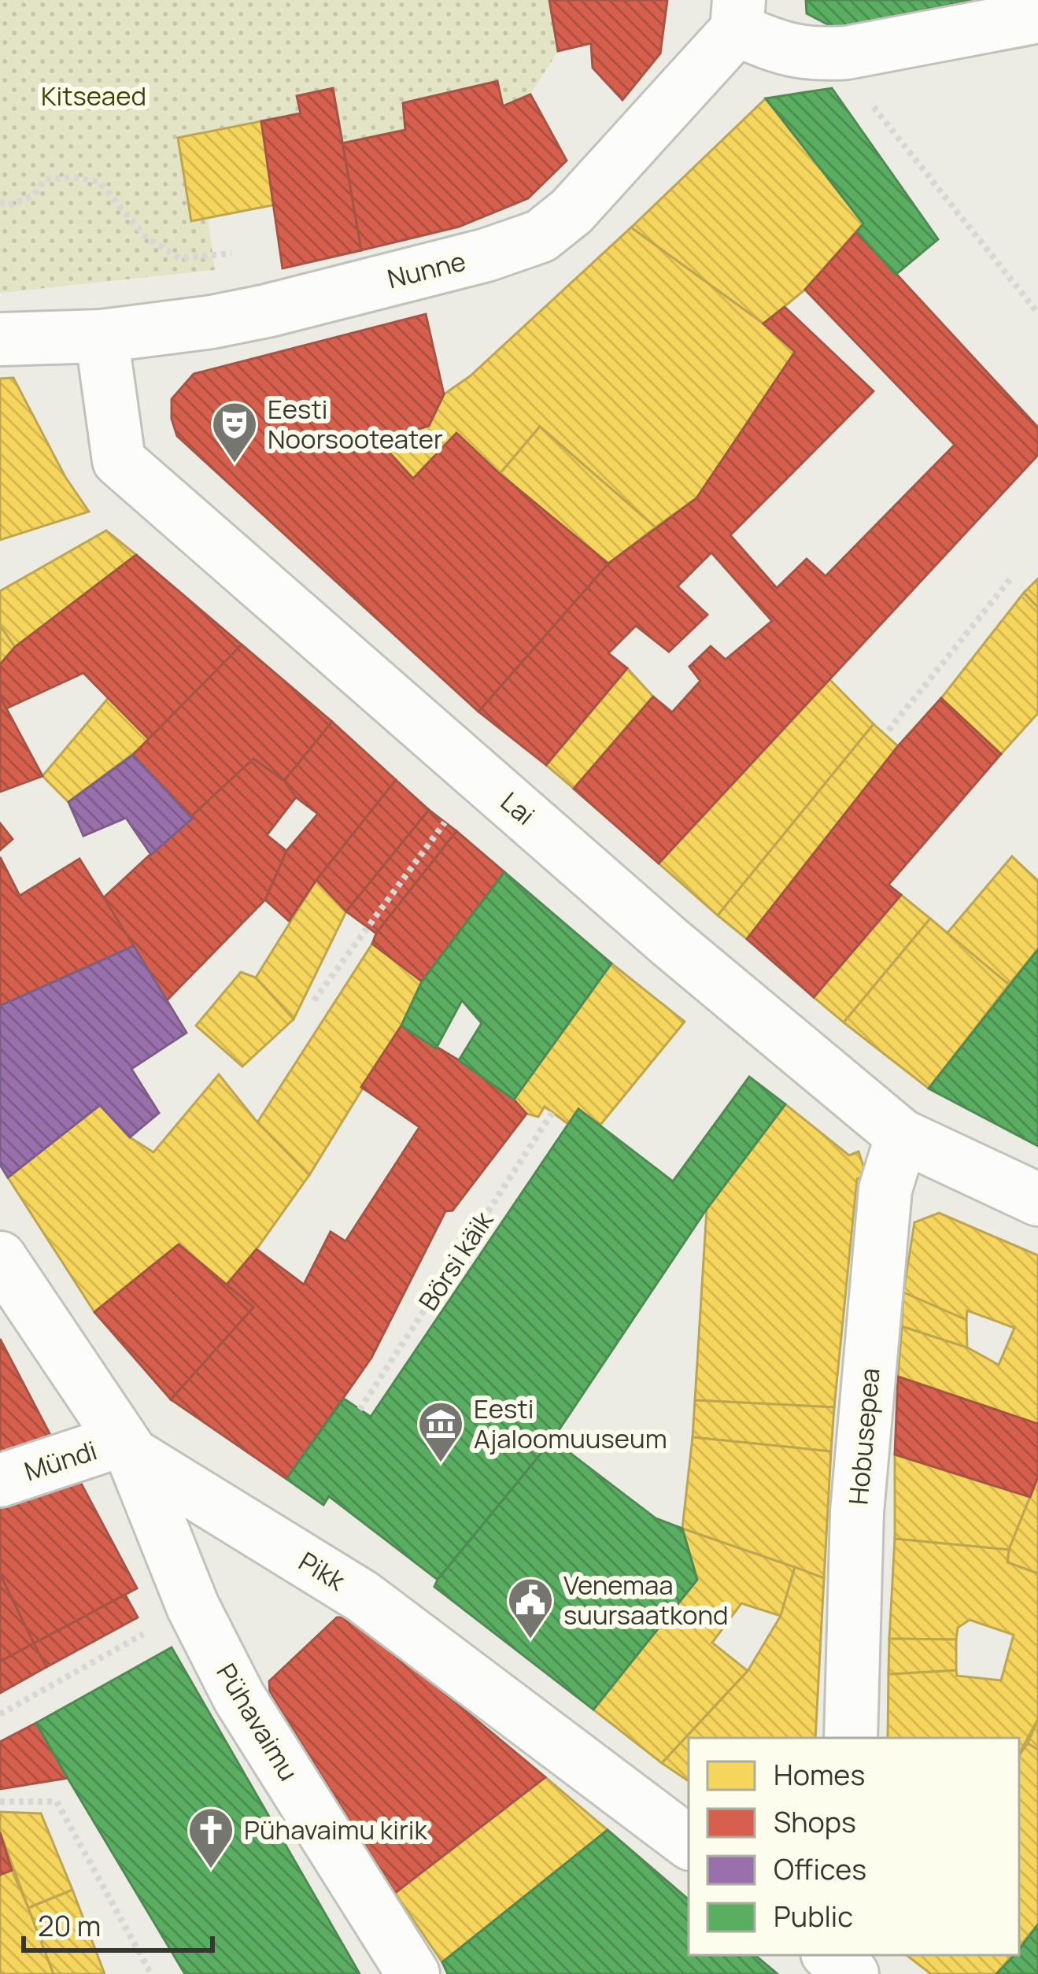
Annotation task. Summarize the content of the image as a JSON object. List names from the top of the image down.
{
  "streets": {
    "street": [
      "Nunne",
      "Lai",
      "Hobusepea",
      "Mündi",
      "Pikk",
      "Pühavaimu"
    ],
    "path": ["Börsi käik"]
  },
  "crossings": [
    ["Nunne", "Lai"],
    ["Lai", "Hobusepea"],
    ["Mündi", "Pikk"],
    ["Mündi", "Pühavaimu"],
    ["Pikk", "Pühavaimu"]
  ],
  "parks": ["Kitseaed"],
  "places": {
    "theatre": ["Eesti Noorsooteater"],
    "museum": ["Eesti Ajaloomuuseum"],
    "public building": ["Venemaa suursaatkond"],
    "church": ["Pühavaimu kirik"]
  },
  "legend": [
    "Homes",
    "Shops",
    "Offices",
    "Public"
  ],
  "scale_bar": "20 m"
}
